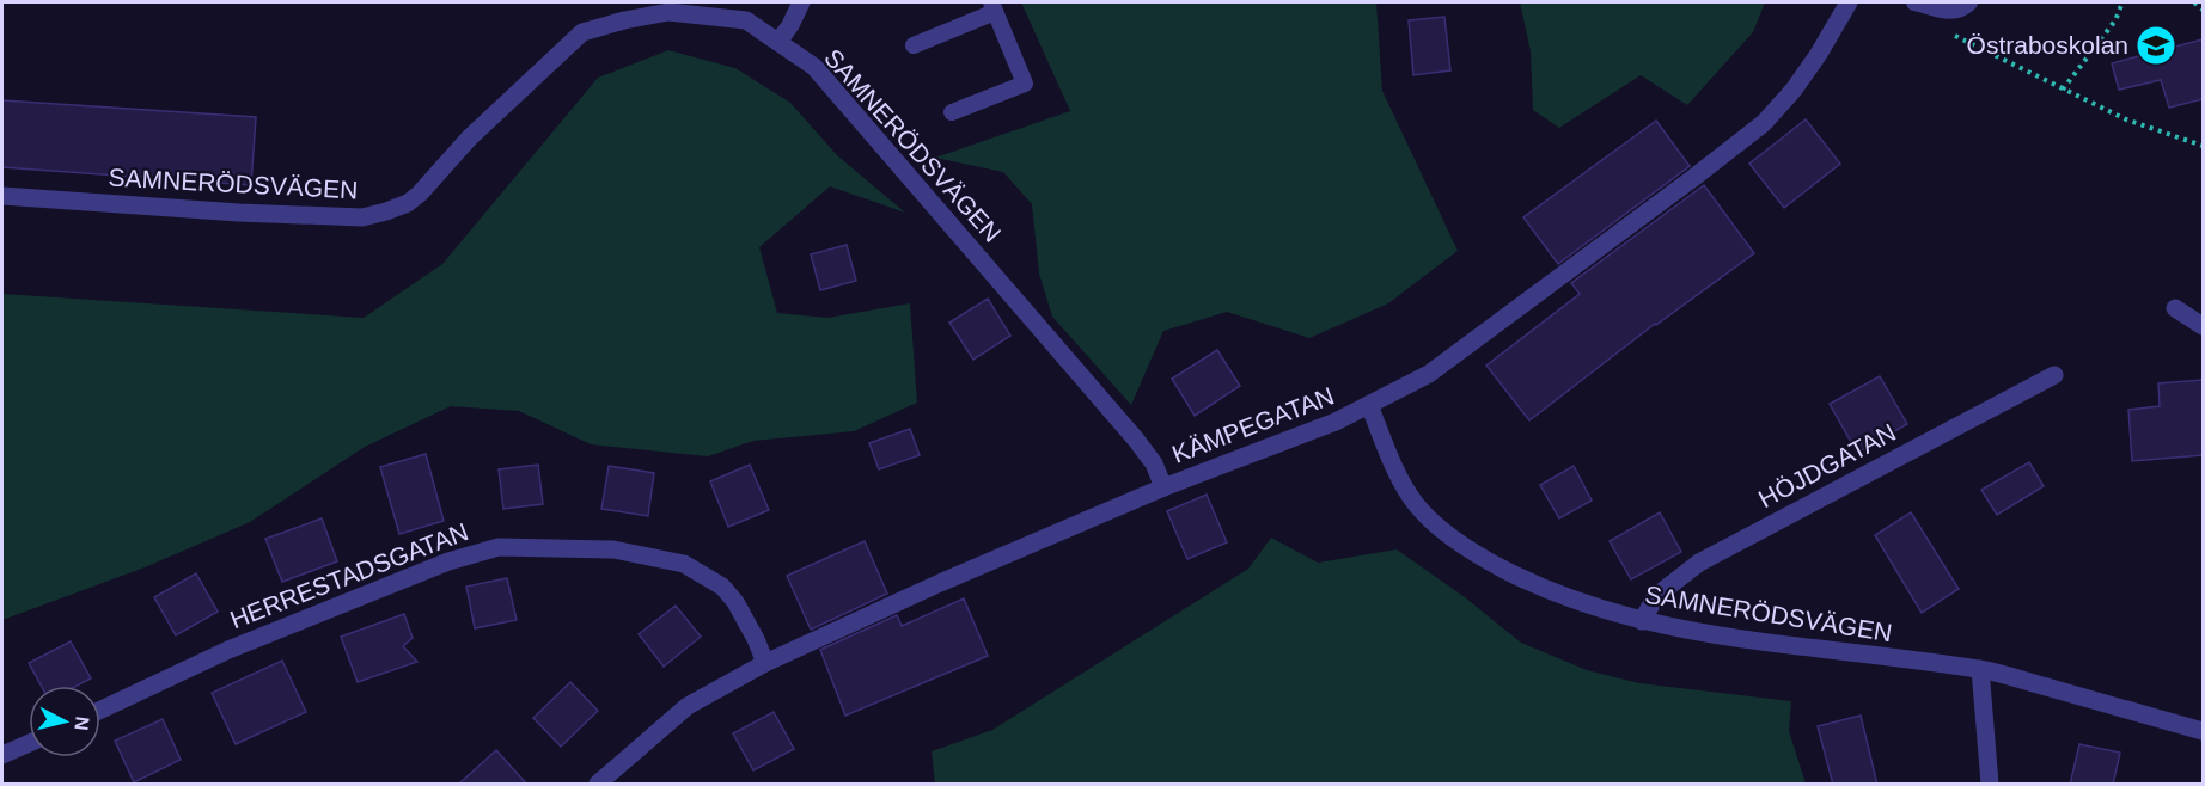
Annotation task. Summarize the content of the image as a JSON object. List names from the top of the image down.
{
  "streets": {
    "street": [
      "SAMNERÖDSVÄGEN",
      "KÄMPEGATAN",
      "HÖJDGATAN",
      "HERRESTADSGATAN"
    ]
  },
  "crossings": [
    ["SAMNERÖDSVÄGEN", "KÄMPEGATAN"],
    ["SAMNERÖDSVÄGEN", "HÖJDGATAN"],
    ["KÄMPEGATAN", "HERRESTADSGATAN"]
  ],
  "places": {
    "school or university": ["Östraboskolan"]
  },
  "north": "right"
}
